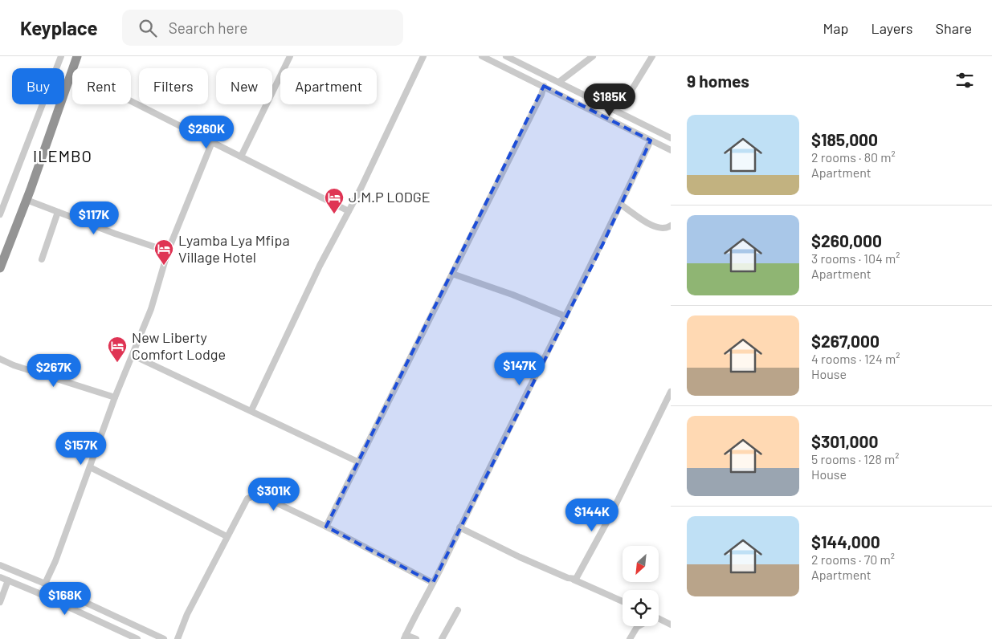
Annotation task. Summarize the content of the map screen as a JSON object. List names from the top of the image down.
{
  "districts": ["ILEMBO"],
  "places": {
    "hotel": ["J.M.P LODGE", "Lyamba Lya Mfipa Village Hotel", "New Liberty Comfort Lodge"]
  },
  "north": "bottom left",
  "page": {
    "header": "Keyplace",
    "search": "Search here",
    "nav": ["Map", "Layers", "Share"],
    "heading": "9 homes",
    "chip": [
      "Buy",
      "Rent",
      "Filters",
      "New",
      "Apartment"
    ],
    "price": [
      "$185K",
      "$260K",
      "$117K",
      "$147K",
      "$267K",
      "$157K",
      "$301K",
      "$144K",
      "$168K"
    ],
    "list": [
      {
        "name": "$185,000",
        "note": "2 rooms · 80 m² · Apartment"
      },
      {
        "name": "$260,000",
        "note": "3 rooms · 104 m² · Apartment"
      },
      {
        "name": "$267,000",
        "note": "4 rooms · 124 m² · House"
      },
      {
        "name": "$301,000",
        "note": "5 rooms · 128 m² · House"
      },
      {
        "name": "$144,000",
        "note": "2 rooms · 70 m² · Apartment"
      }
    ]
  }
}
